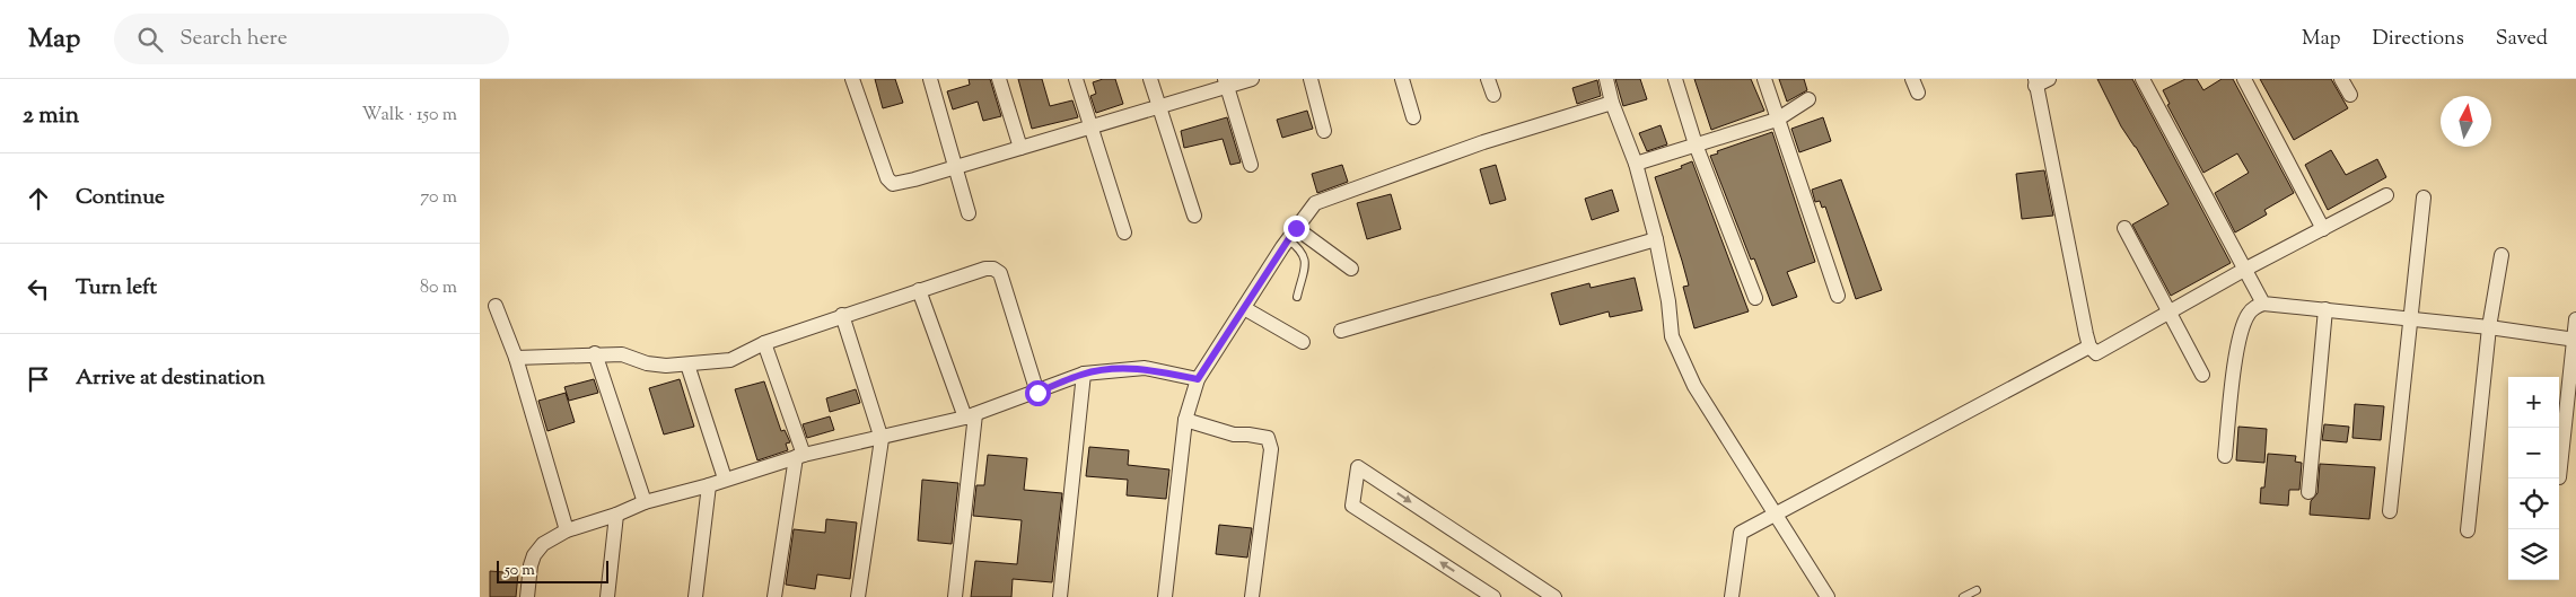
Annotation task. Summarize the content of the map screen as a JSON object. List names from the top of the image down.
{
  "scale_bar": "50 m",
  "north": "top",
  "page": {
    "header": "Map",
    "search": "Search here",
    "nav": ["Map", "Directions", "Saved"],
    "heading": ["2 min", "Walk · 150 m"],
    "list": [
      ["Continue", "70 m"],
      ["Turn left", "80 m"],
      "Arrive at destination"
    ],
    "map_buttons": ["+", "−"],
    "scale": "50 m"
  }
}
